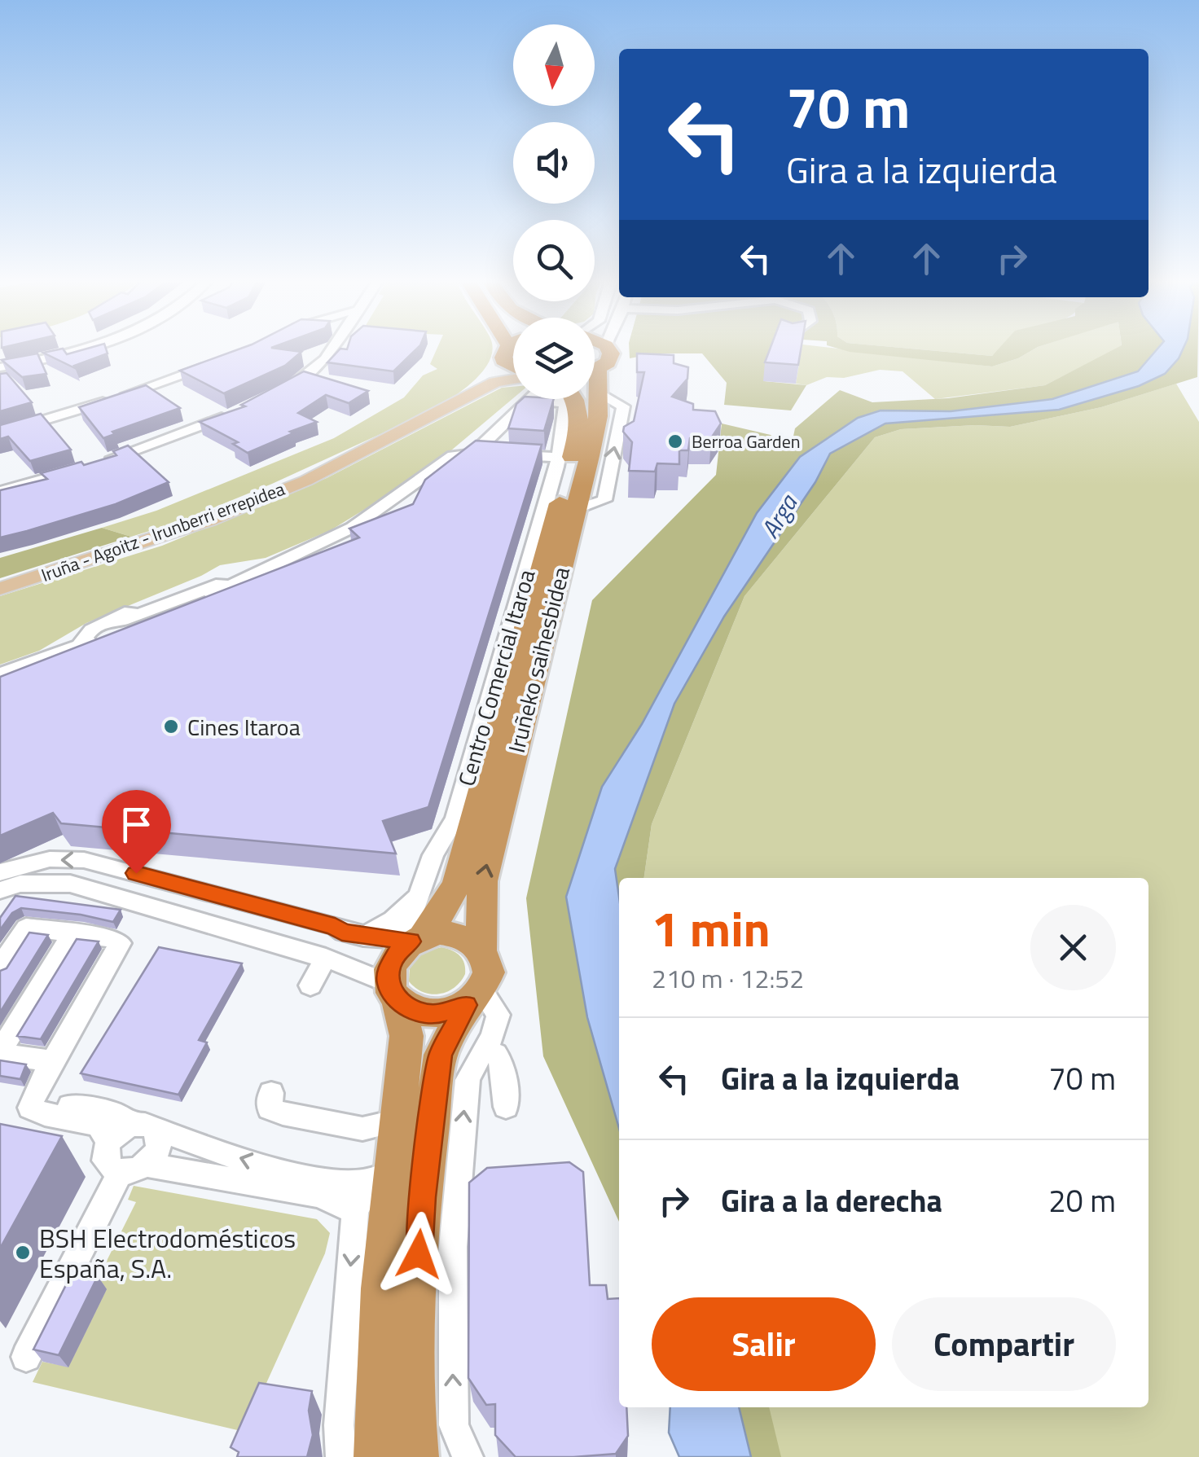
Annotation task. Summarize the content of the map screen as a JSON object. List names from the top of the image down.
{
  "streets": {
    "highway": ["Iruñeko saihesbidea"],
    "main road": ["Iruña - Agoitz - Irunberri errepidea"],
    "street": ["Centro Comercial Itaroa"]
  },
  "crossings": [
    ["Iruñeko saihesbidea", "Centro Comercial Itaroa"]
  ],
  "water": ["Arga"],
  "places": ["Berroa Garden", "Cines Itaroa", "BSH Electrodomésticos España, S.A."],
  "north": "bottom",
  "page": {
    "turn": ["70 m", "Gira a la izquierda"],
    "heading": ["1 min", "210 m · 12:52"],
    "list": [
      {
        "name": "Gira a la izquierda",
        "value": "70 m"
      },
      {
        "name": "Gira a la derecha",
        "value": "20 m"
      }
    ],
    "buttons": ["Salir", "Compartir"]
  }
}
